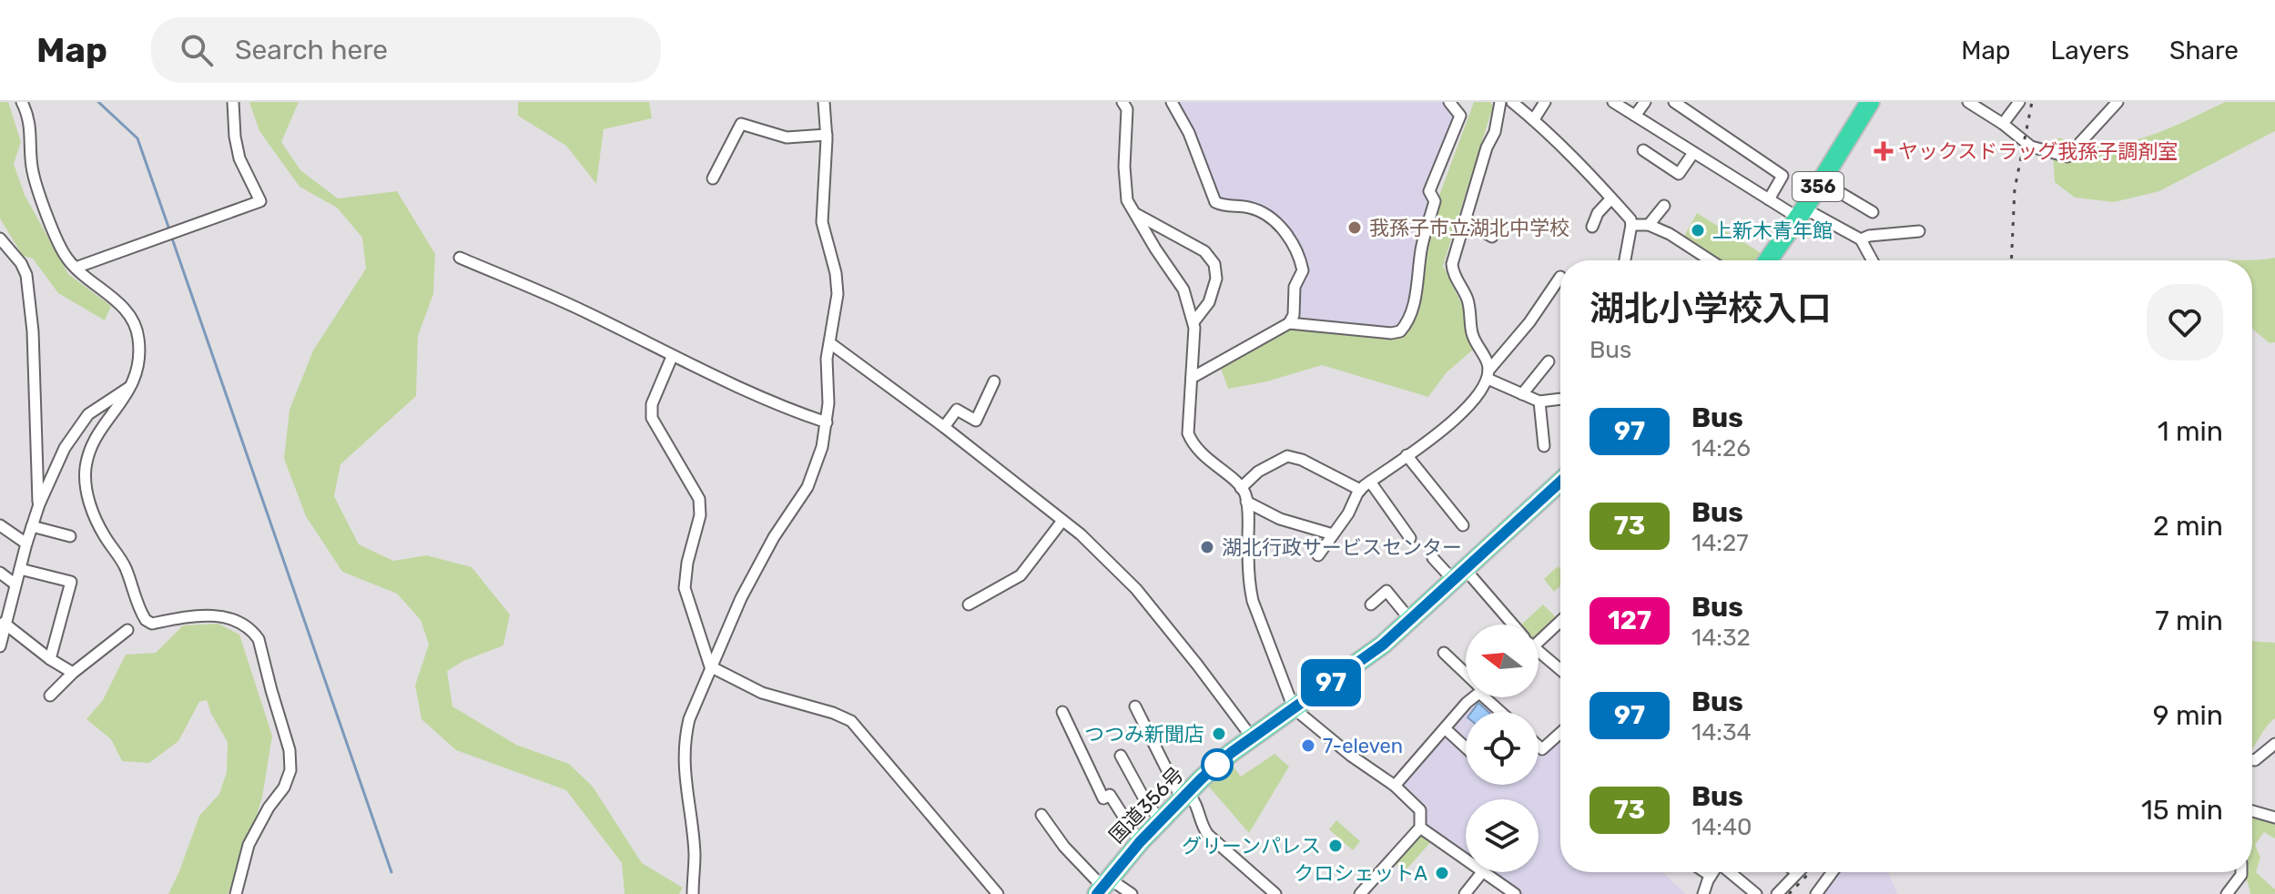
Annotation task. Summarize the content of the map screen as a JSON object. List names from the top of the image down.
{
  "streets": {
    "highway": ["356", "国道356号"]
  },
  "places": {
    "health": ["ヤックスドラッグ我孫子調剤室"],
    "other": [
      "我孫子市立湖北中学校",
      "上新木青年館",
      "湖北行政サービスセンター",
      "つつみ新聞店",
      "7-eleven",
      "グリーンパレス",
      "クロシェットA"
    ]
  },
  "lines": ["bus line 97"],
  "north": "left",
  "page": {
    "header": "Map",
    "search": "Search here",
    "nav": ["Map", "Layers", "Share"],
    "on_map": "97",
    "heading": ["湖北小学校入口", "Bus"],
    "list": [
      {
        "mark": "97",
        "name": "Bus",
        "note": "14:26",
        "value": "1 min"
      },
      {
        "mark": "73",
        "name": "Bus",
        "note": "14:27",
        "value": "2 min"
      },
      {
        "mark": "127",
        "name": "Bus",
        "note": "14:32",
        "value": "7 min"
      },
      {
        "mark": "97",
        "name": "Bus",
        "note": "14:34",
        "value": "9 min"
      },
      {
        "mark": "73",
        "name": "Bus",
        "note": "14:40",
        "value": "15 min"
      }
    ]
  }
}
